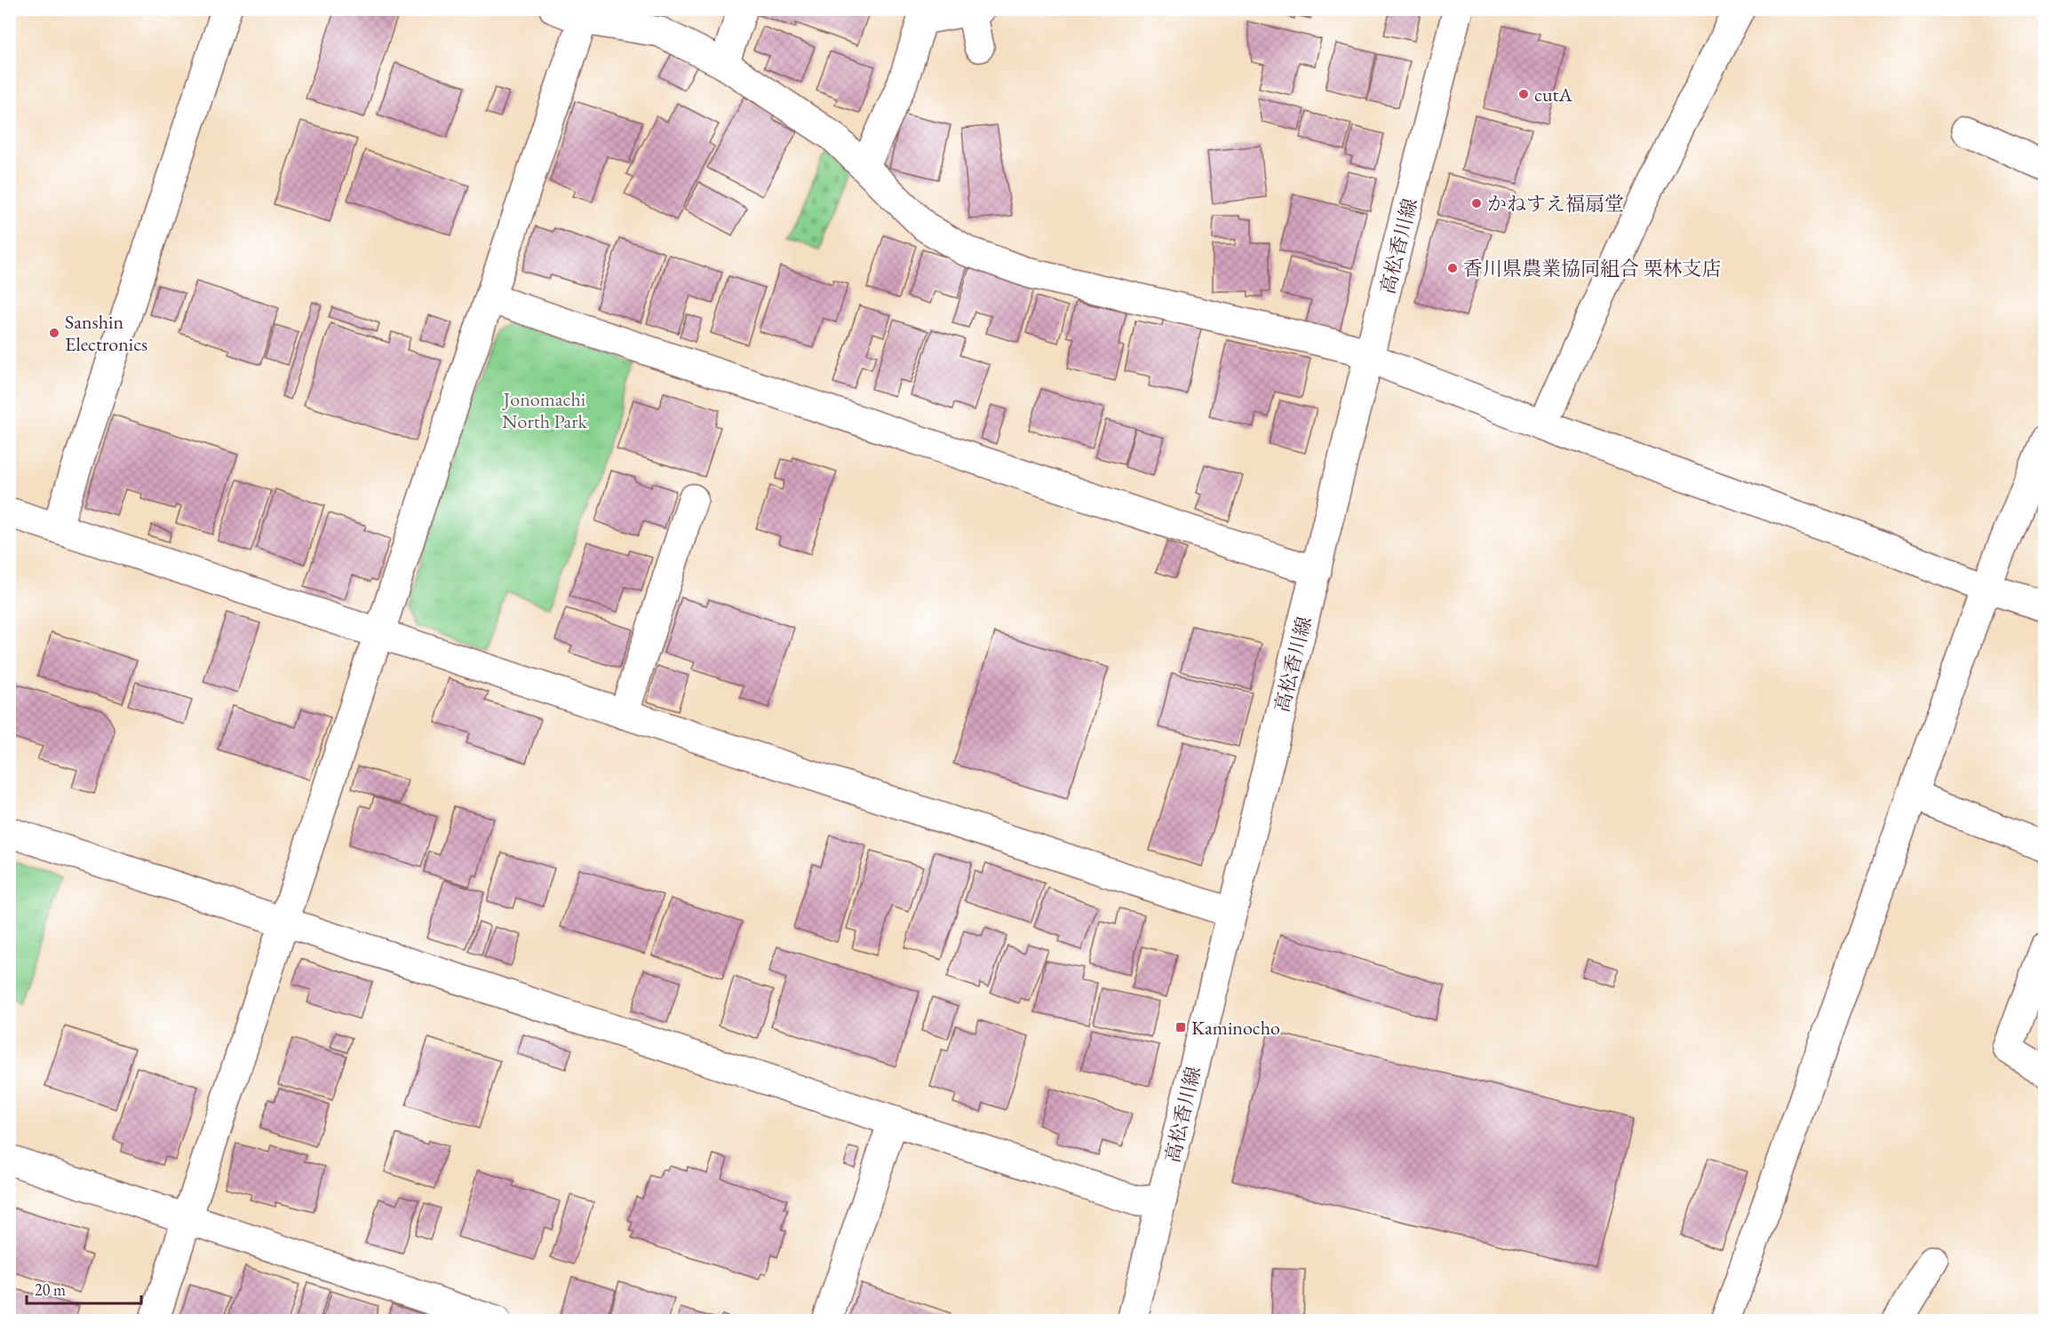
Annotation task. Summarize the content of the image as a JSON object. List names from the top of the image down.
{
  "streets": {
    "street": ["高松香川線"]
  },
  "parks": ["Jonomachi North Park"],
  "places": {
    "other": [
      "cutA",
      "かねすえ福扇堂",
      "香川県農業協同組合 栗林支店",
      "Sanshin Electronics"
    ],
    "transit": ["Kaminocho"]
  },
  "scale_bar": "20 m"
}
